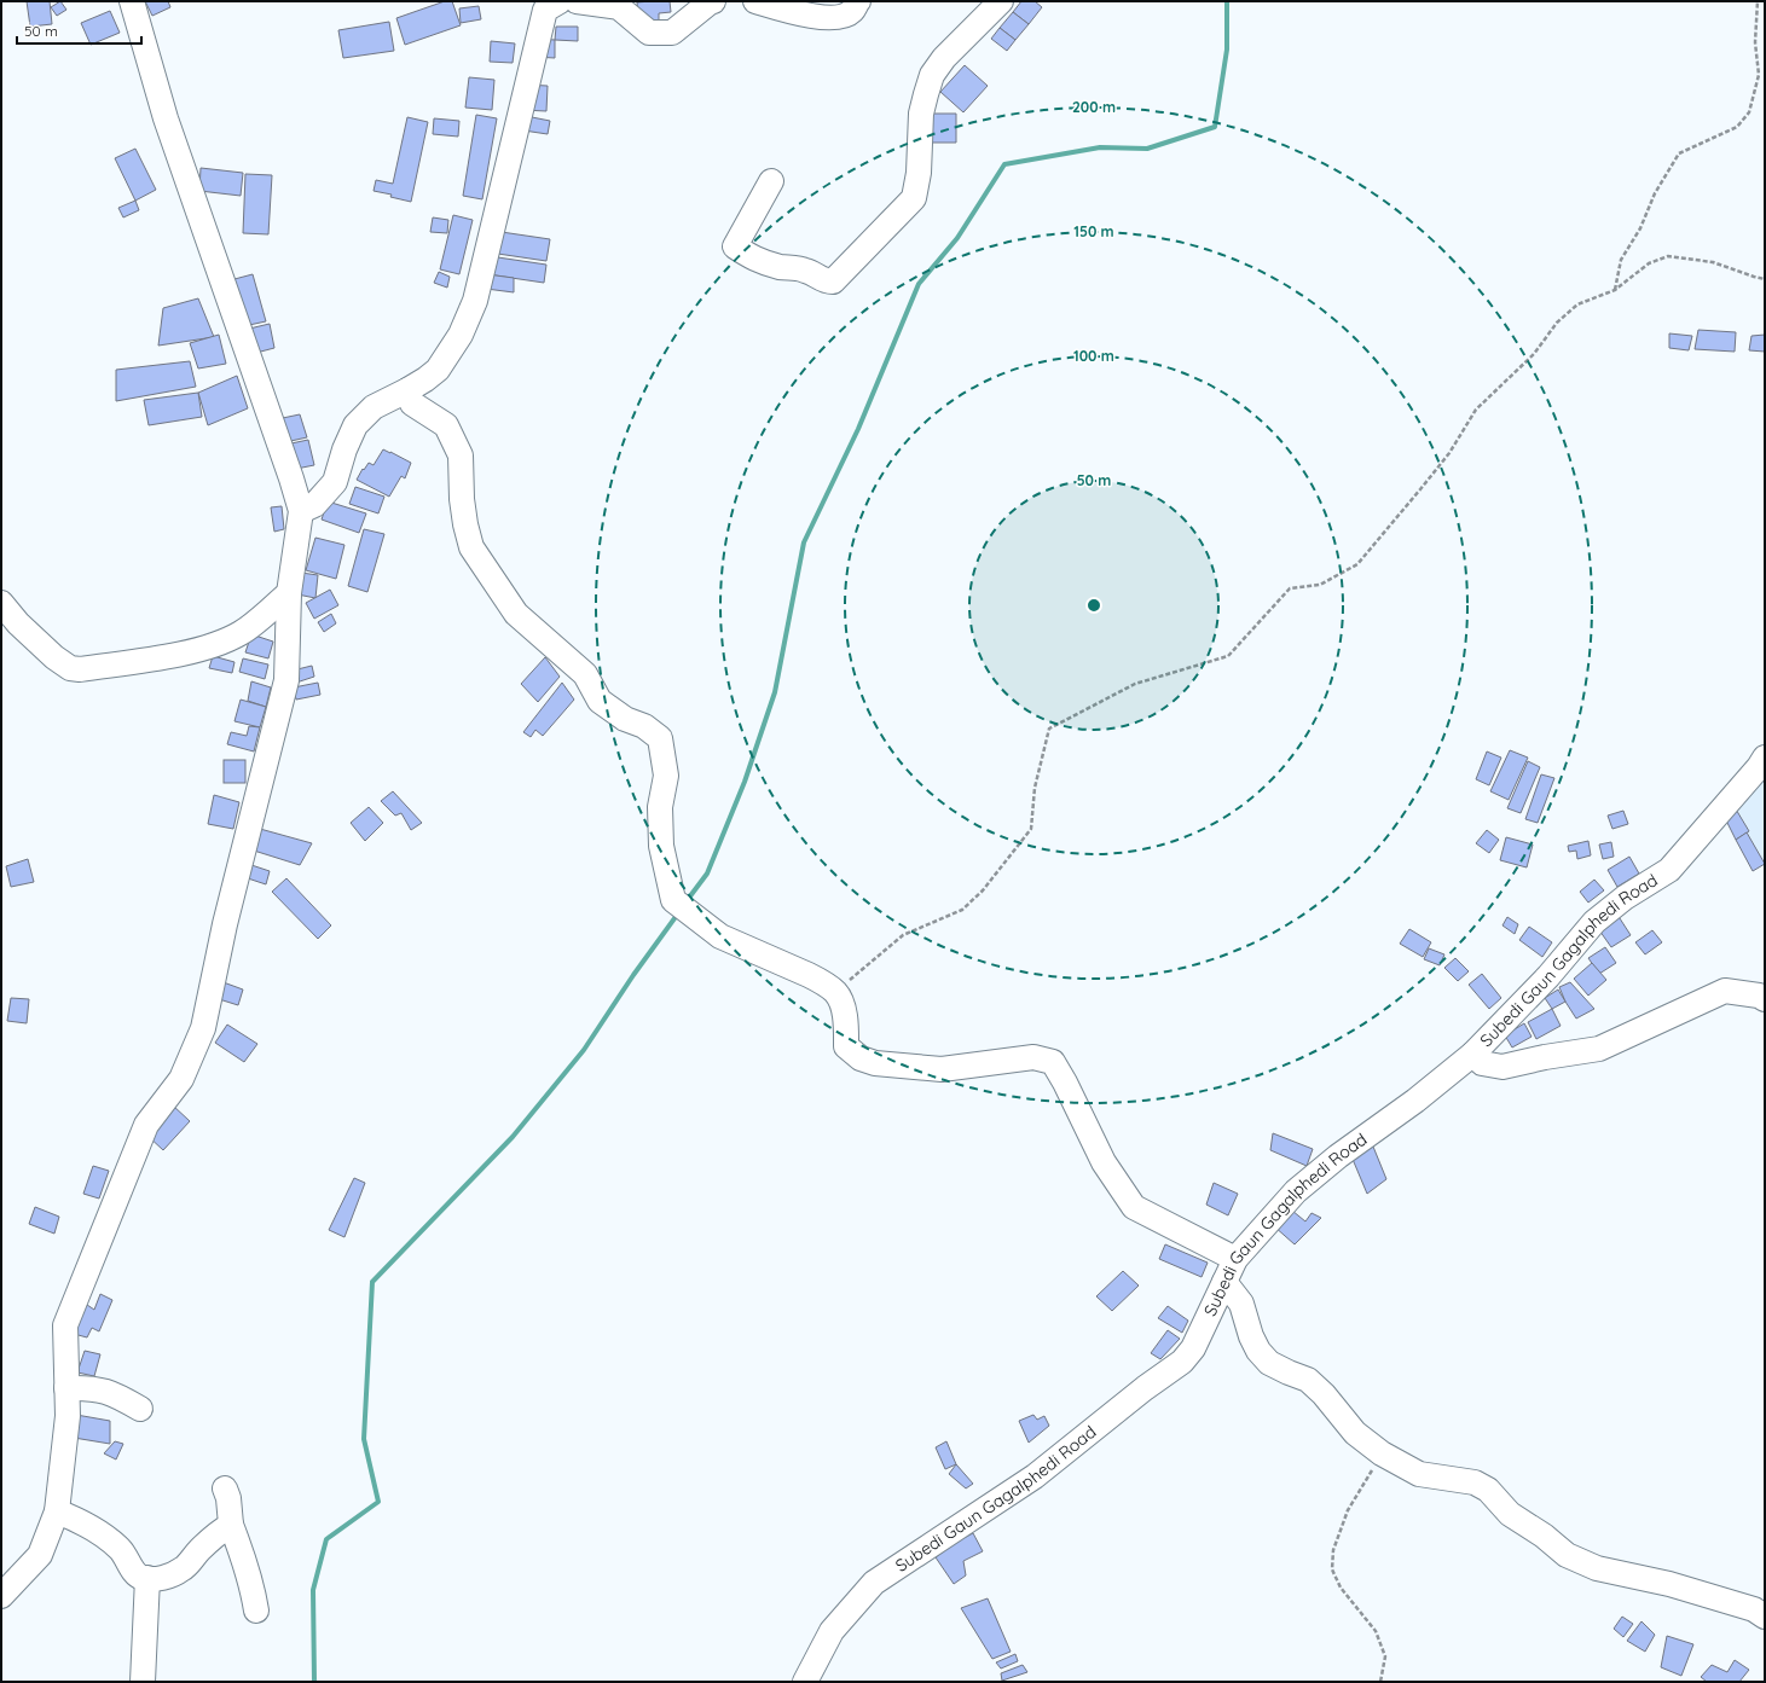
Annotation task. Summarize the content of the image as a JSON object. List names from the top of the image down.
{
  "streets": {
    "street": ["Subedi Gaun Gagalphedi Road"]
  },
  "scale_bar": "50 m",
  "rings": [
    "200 m",
    "150 m",
    "100 m",
    "50 m"
  ]
}
